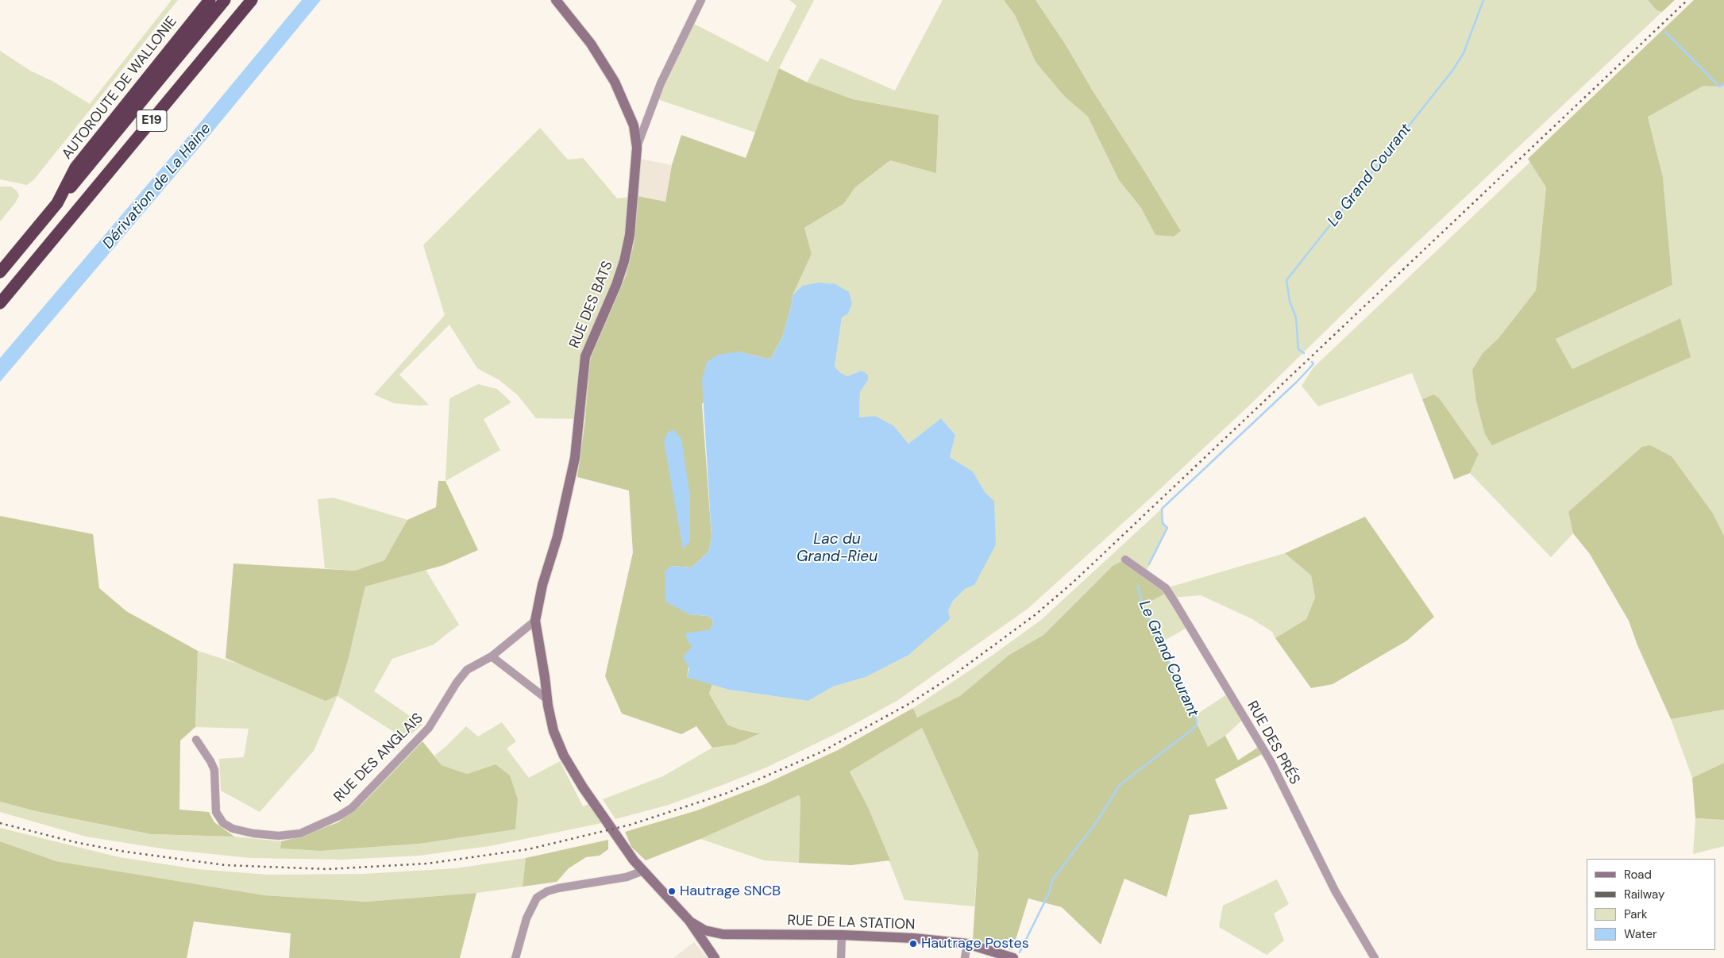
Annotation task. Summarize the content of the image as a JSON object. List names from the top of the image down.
{
  "streets": {
    "highway": ["AUTOROUTE DE WALLONIE", "E19"],
    "street": [
      "RUE DES BATS",
      "RUE DES PRÉS",
      "RUE DES ANGLAIS",
      "RUE DE LA STATION"
    ]
  },
  "crossings": [
    ["AUTOROUTE DE WALLONIE", "E19"],
    ["RUE DES BATS", "RUE DES ANGLAIS"],
    ["RUE DES BATS", "RUE DE LA STATION"]
  ],
  "water": ["Le Grand Courant", "Dérivation de La Haine", "Lac du Grand-Rieu"],
  "places": ["Hautrage SNCB", "Hautrage Postes"],
  "legend": [
    "Road",
    "Railway",
    "Park",
    "Water"
  ]
}
